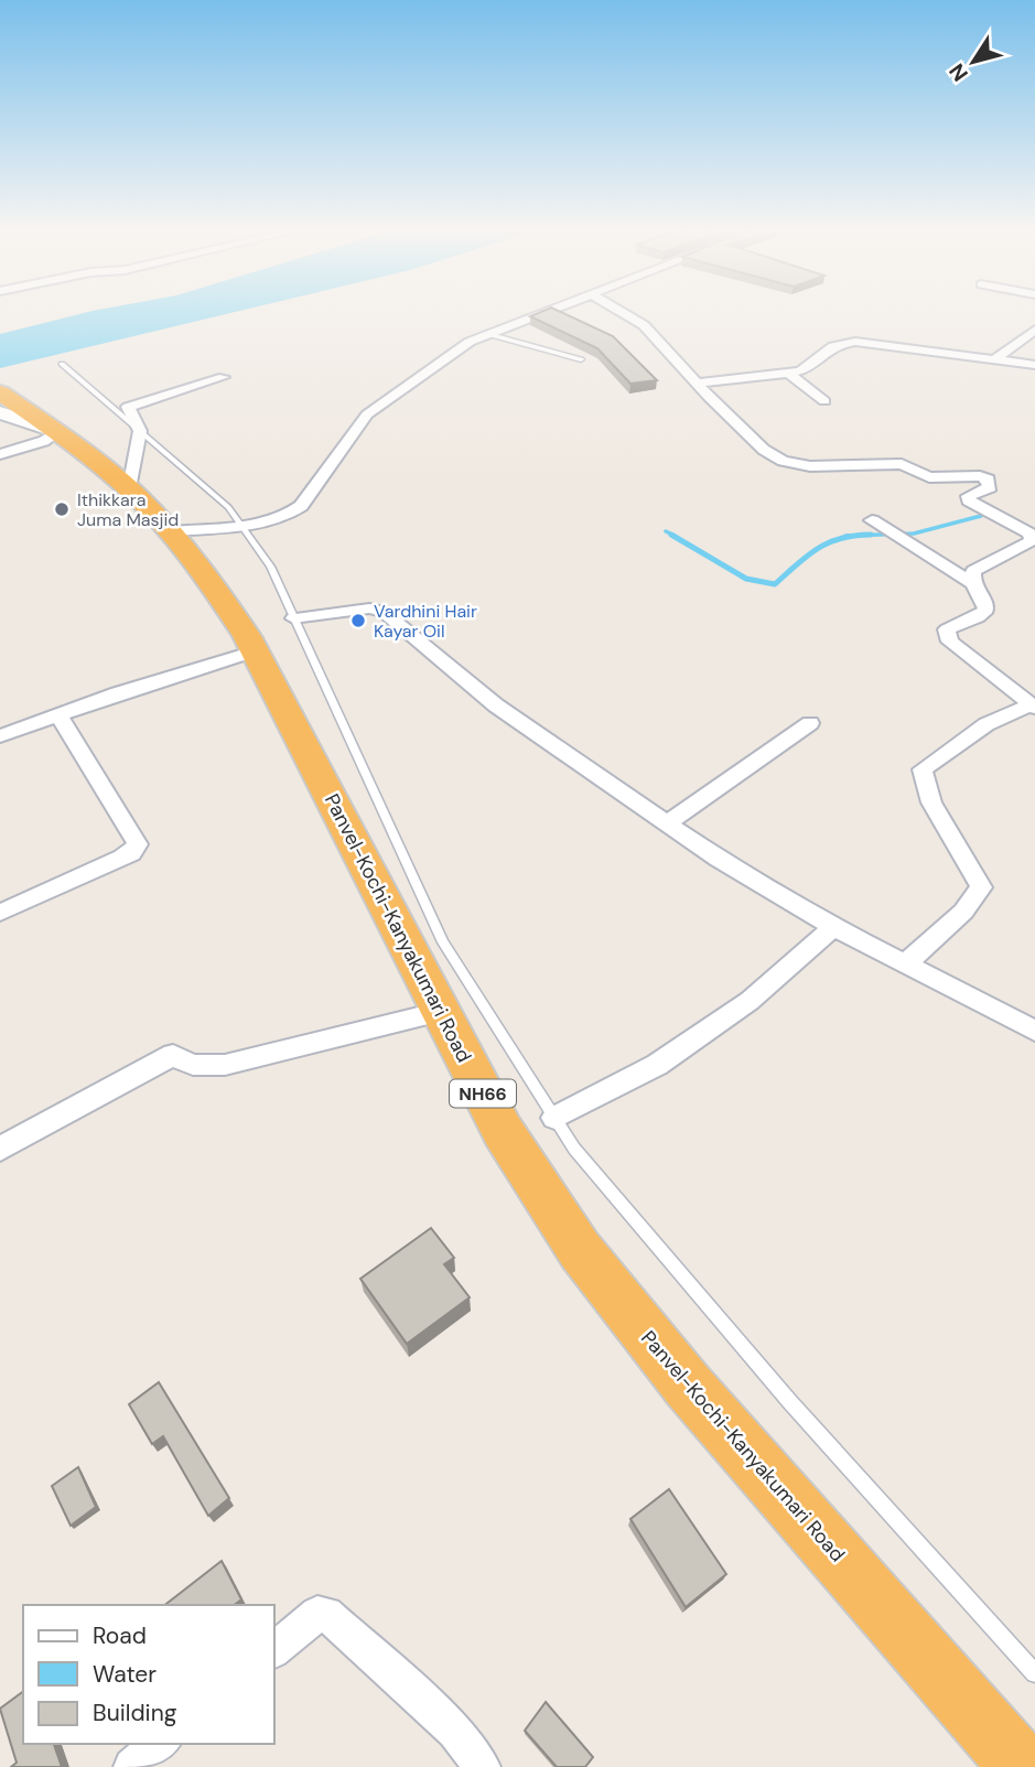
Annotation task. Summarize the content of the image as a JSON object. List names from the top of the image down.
{
  "streets": {
    "highway": ["Panvel-Kochi-Kanyakumari Road", "NH66"]
  },
  "places": ["Ithikkara Juma Masjid", "Vardhini Hair Kayar Oil"],
  "legend": ["Road", "Water", "Building"],
  "north": "bottom left"
}
